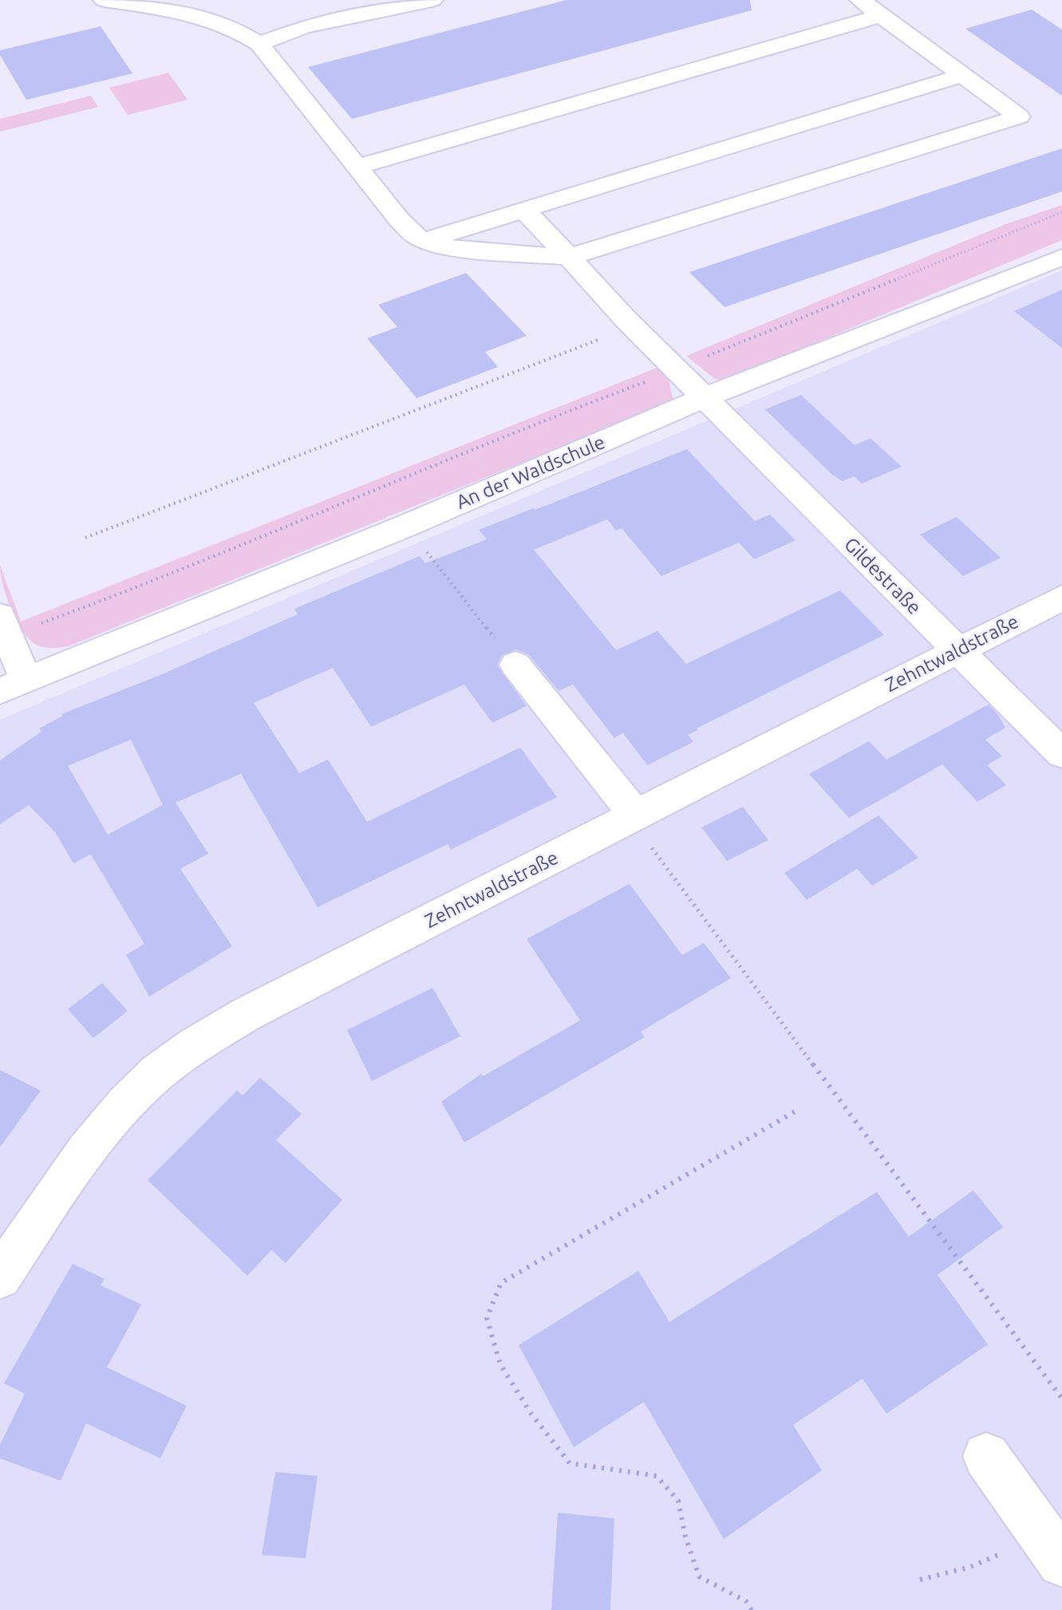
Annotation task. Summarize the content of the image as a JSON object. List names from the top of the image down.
{
  "streets": {
    "street": ["An der Waldschule", "Gildestraße", "Zehntwaldstraße"]
  },
  "crossings": [
    ["An der Waldschule", "Gildestraße"],
    ["Gildestraße", "Zehntwaldstraße"]
  ]
}
